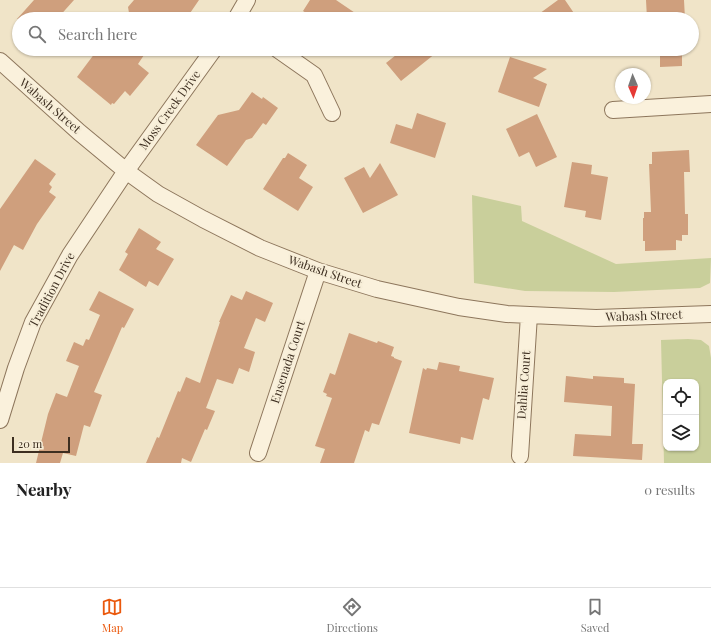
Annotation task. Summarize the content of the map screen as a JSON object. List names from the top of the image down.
{
  "streets": {
    "street": [
      "Wabash Street",
      "Moss Creek Drive",
      "Tradition Drive",
      "Ensenada Court",
      "Dahlia Court"
    ]
  },
  "crossings": [
    ["Wabash Street", "Moss Creek Drive"],
    ["Wabash Street", "Tradition Drive"],
    ["Wabash Street", "Ensenada Court"],
    ["Wabash Street", "Dahlia Court"],
    ["Moss Creek Drive", "Tradition Drive"]
  ],
  "scale_bar": "20 m",
  "north": "bottom",
  "page": {
    "search": "Search here",
    "scale": "20 m",
    "heading": ["Nearby", "0 results"],
    "nav": ["Map", "Directions", "Saved"]
  }
}
